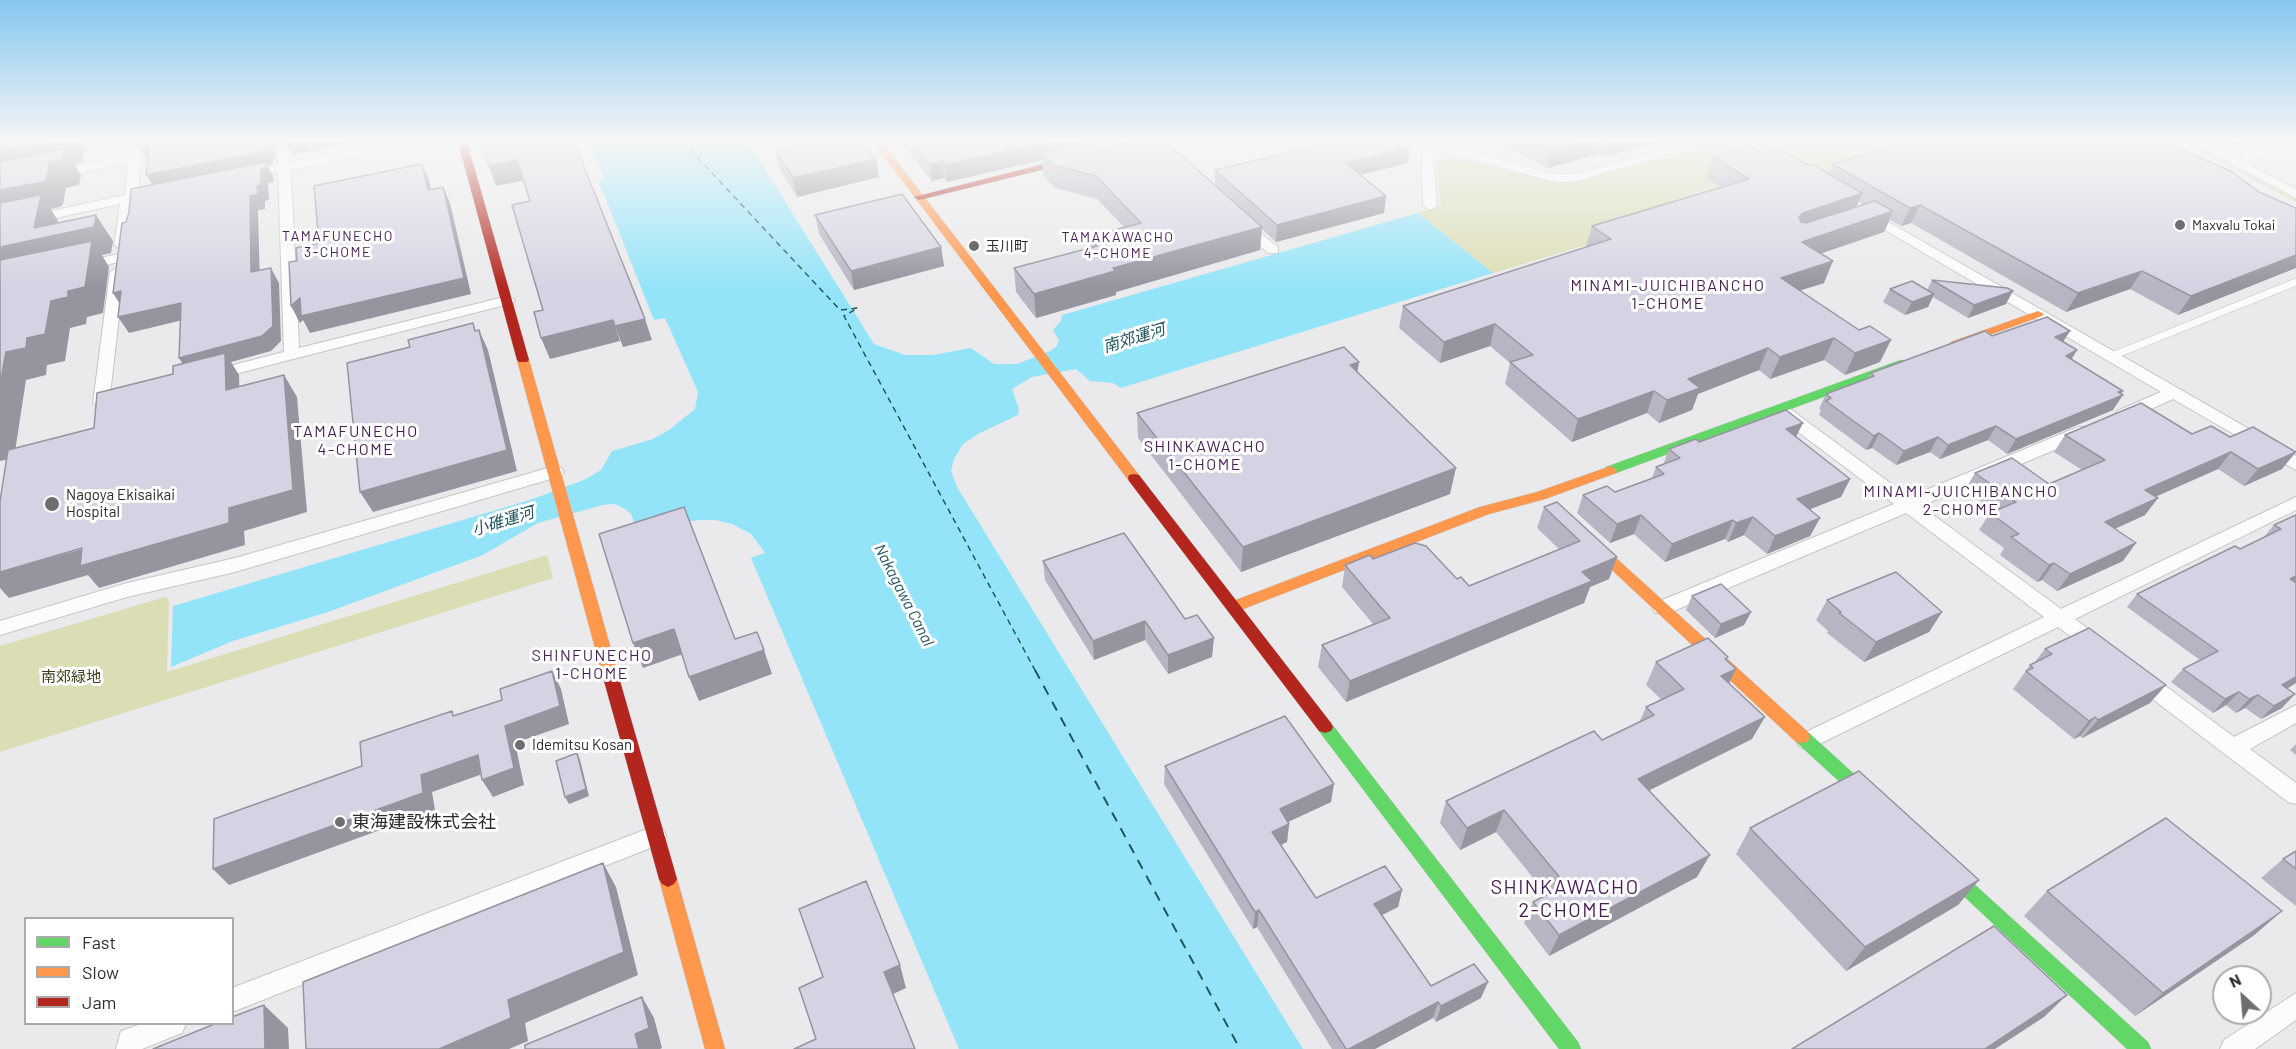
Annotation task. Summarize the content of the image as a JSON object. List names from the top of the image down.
{
  "districts": [
    "TAMAFUNECHO 3-CHOME",
    "TAMAKAWACHO 4-CHOME",
    "MINAMI-JUICHIBANCHO 1-CHOME",
    "TAMAFUNECHO 4-CHOME",
    "SHINKAWACHO 1-CHOME",
    "MINAMI-JUICHIBANCHO 2-CHOME",
    "SHINFUNECHO 1-CHOME",
    "SHINKAWACHO 2-CHOME"
  ],
  "water": ["南郊運河", "小碓運河", "Nakagawa Canal"],
  "parks": ["南郊緑地"],
  "places": [
    "Maxvalu Tokai",
    "玉川町",
    "Nagoya Ekisaikai Hospital",
    "Idemitsu Kosan",
    "東海建設株式会社"
  ],
  "legend": ["Fast", "Slow", "Jam"],
  "north": "top left"
}
